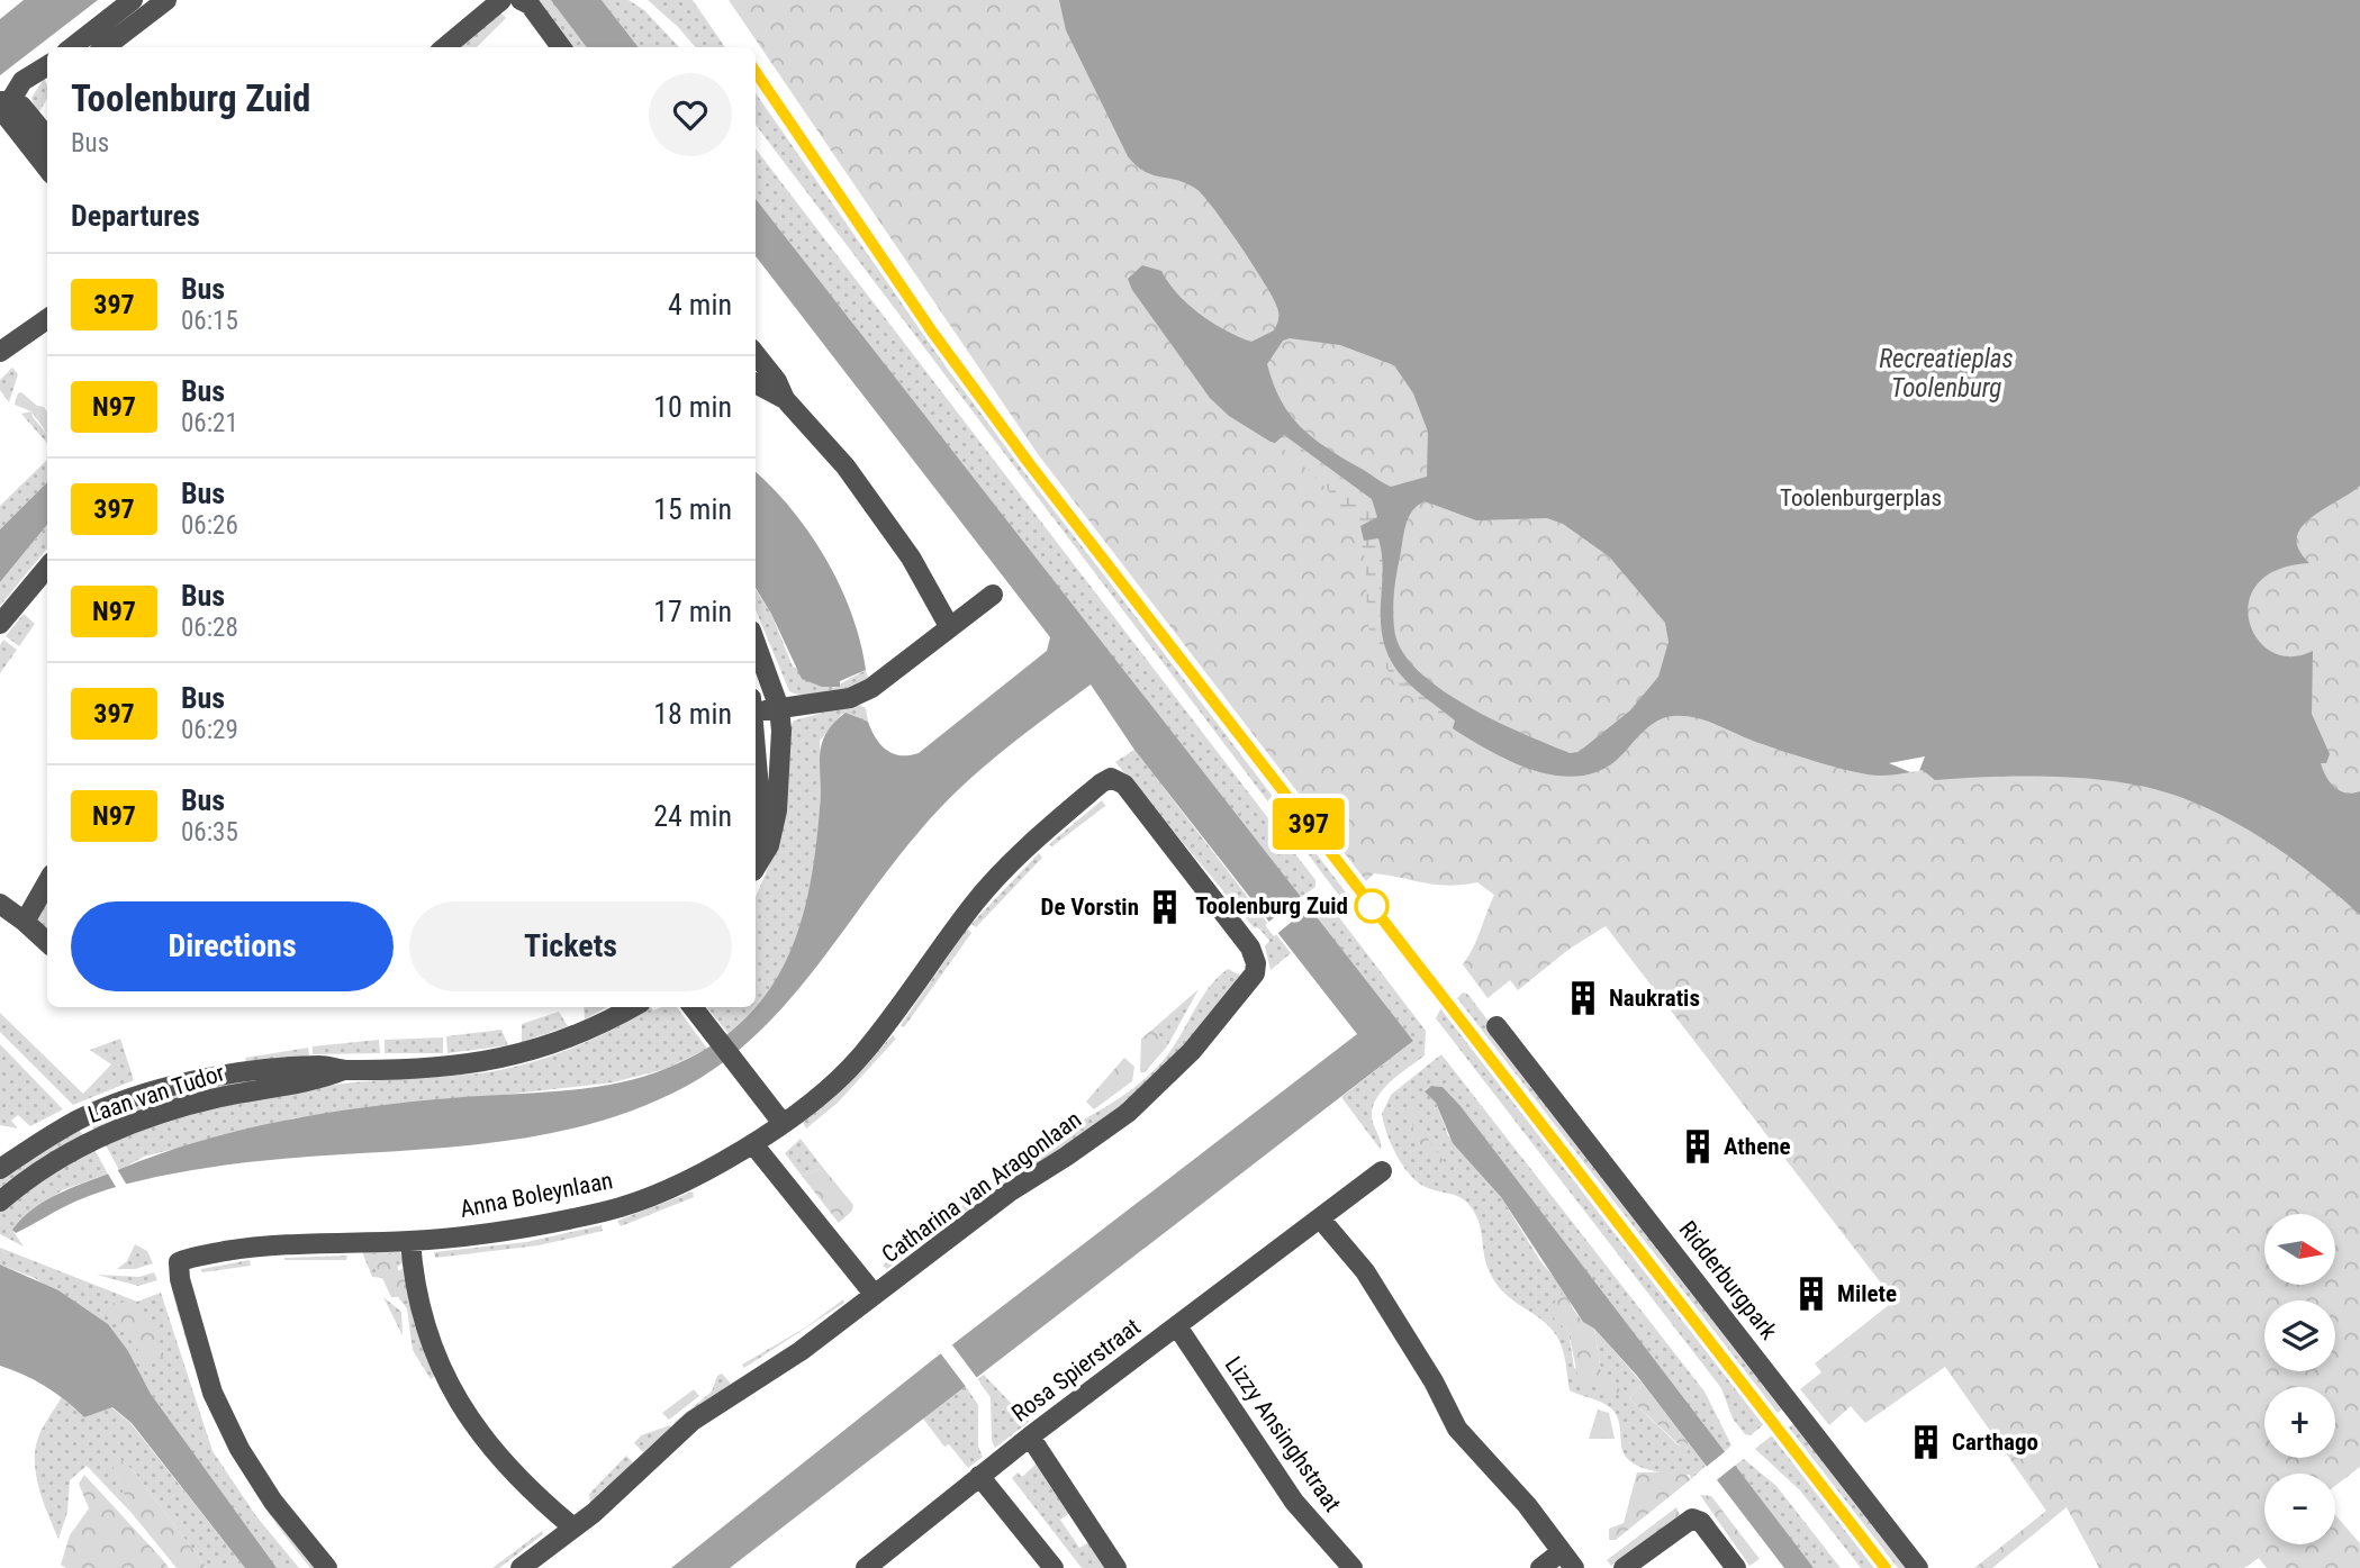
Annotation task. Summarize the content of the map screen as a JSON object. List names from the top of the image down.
{
  "streets": {
    "street": [
      "Laan van Tudor",
      "Catharina van Aragonlaan",
      "Anna Boleynlaan",
      "Ridderburgpark",
      "Rosa Spierstraat",
      "Lizzy Ansinghstraat"
    ]
  },
  "crossings": [
    ["Catharina van Aragonlaan", "Anna Boleynlaan"],
    ["Rosa Spierstraat", "Lizzy Ansinghstraat"]
  ],
  "water": ["Recreatieplas Toolenburg"],
  "parks": ["Toolenburgerplas"],
  "places": {
    "other": ["Toolenburg Zuid"],
    "building": [
      "De Vorstin",
      "Naukratis",
      "Athene",
      "Milete",
      "Carthago"
    ]
  },
  "lines": ["bus line 397"],
  "north": "right",
  "page": {
    "on_map": "397",
    "heading": [
      ["Toolenburg Zuid", "Bus"],
      "Departures"
    ],
    "list": [
      {
        "mark": "397",
        "name": "Bus",
        "note": "06:15",
        "value": "4 min"
      },
      {
        "mark": "N97",
        "name": "Bus",
        "note": "06:21",
        "value": "10 min"
      },
      {
        "mark": "397",
        "name": "Bus",
        "note": "06:26",
        "value": "15 min"
      },
      {
        "mark": "N97",
        "name": "Bus",
        "note": "06:28",
        "value": "17 min"
      },
      {
        "mark": "397",
        "name": "Bus",
        "note": "06:29",
        "value": "18 min"
      },
      {
        "mark": "N97",
        "name": "Bus",
        "note": "06:35",
        "value": "24 min"
      }
    ],
    "buttons": ["Directions", "Tickets"],
    "map_buttons": ["+", "−"]
  }
}
